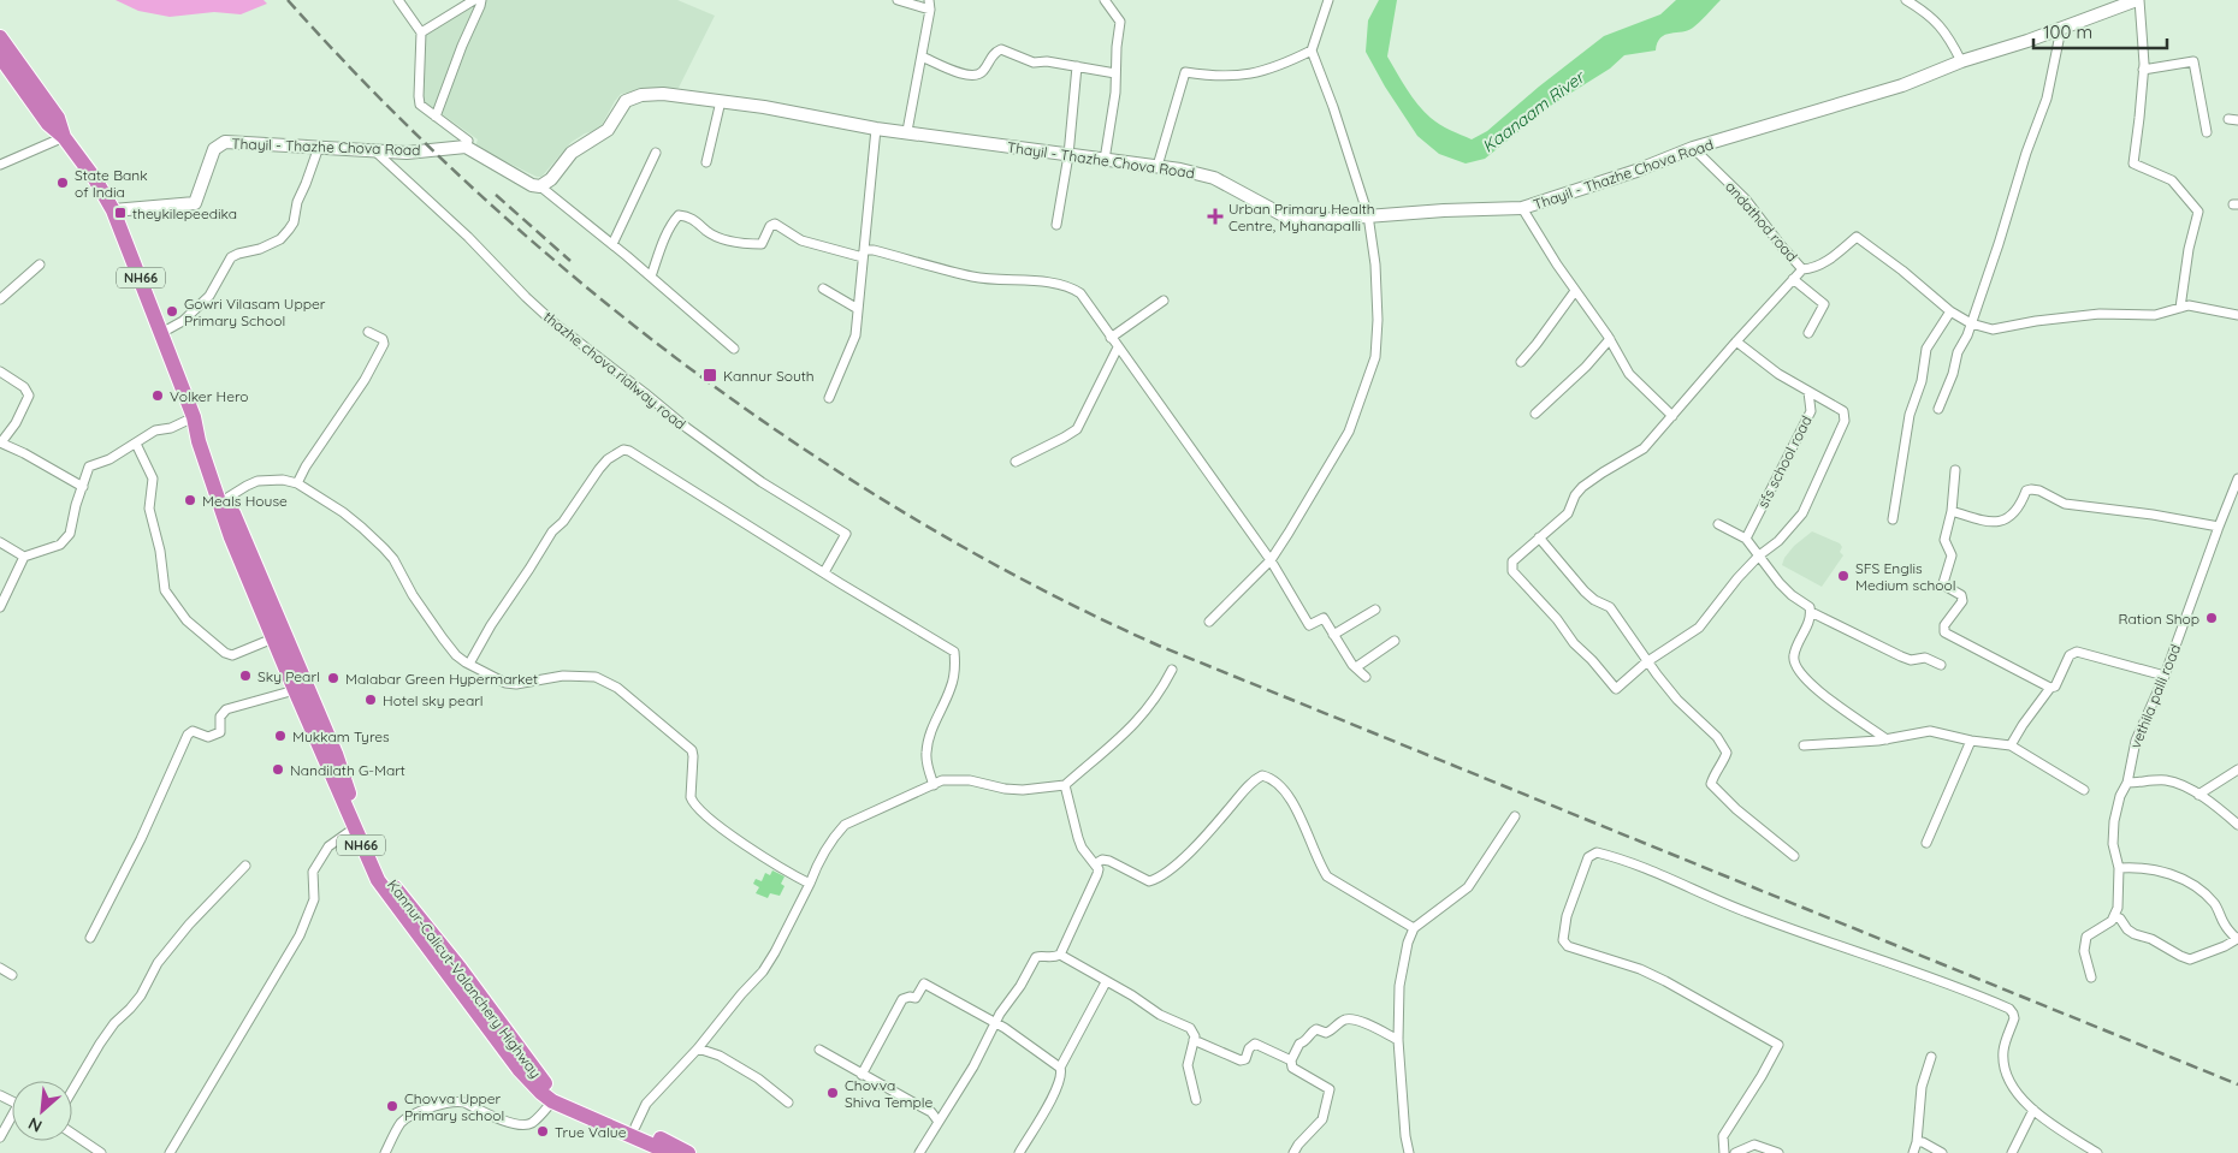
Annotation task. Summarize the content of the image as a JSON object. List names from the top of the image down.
{
  "streets": {
    "highway": ["NH66", "Kannur-Calicut-Valanchery Highway"],
    "street": [
      "Thayil - Thazhe Chova Road",
      "andathod road",
      "thazhe chova rialway road",
      "sfs school road",
      "vethila palli road"
    ]
  },
  "crossings": [
    ["Thayil - Thazhe Chova Road", "andathod road"],
    ["Thayil - Thazhe Chova Road", "thazhe chova rialway road"],
    ["Thayil - Thazhe Chova Road", "Kannur-Calicut-Valanchery Highway"]
  ],
  "water": ["Kaanaam River"],
  "places": {
    "other": [
      "State Bank of India",
      "Gowri Vilasam Upper Primary School",
      "Volker Hero",
      "Meals House",
      "SFS Englis Medium school",
      "Ration Shop",
      "Sky Pearl",
      "Malabar Green Hypermarket",
      "Hotel sky pearl",
      "Mukkam Tyres",
      "Nandilath G-Mart",
      "Chovva Shiva Temple",
      "Chovva Upper Primary school",
      "True Value"
    ],
    "transit": ["theykilepeedika", "Kannur South"],
    "health": ["Urban Primary Health Centre, Myhanapalli"]
  },
  "scale_bar": "100 m",
  "north": "bottom left"
}
